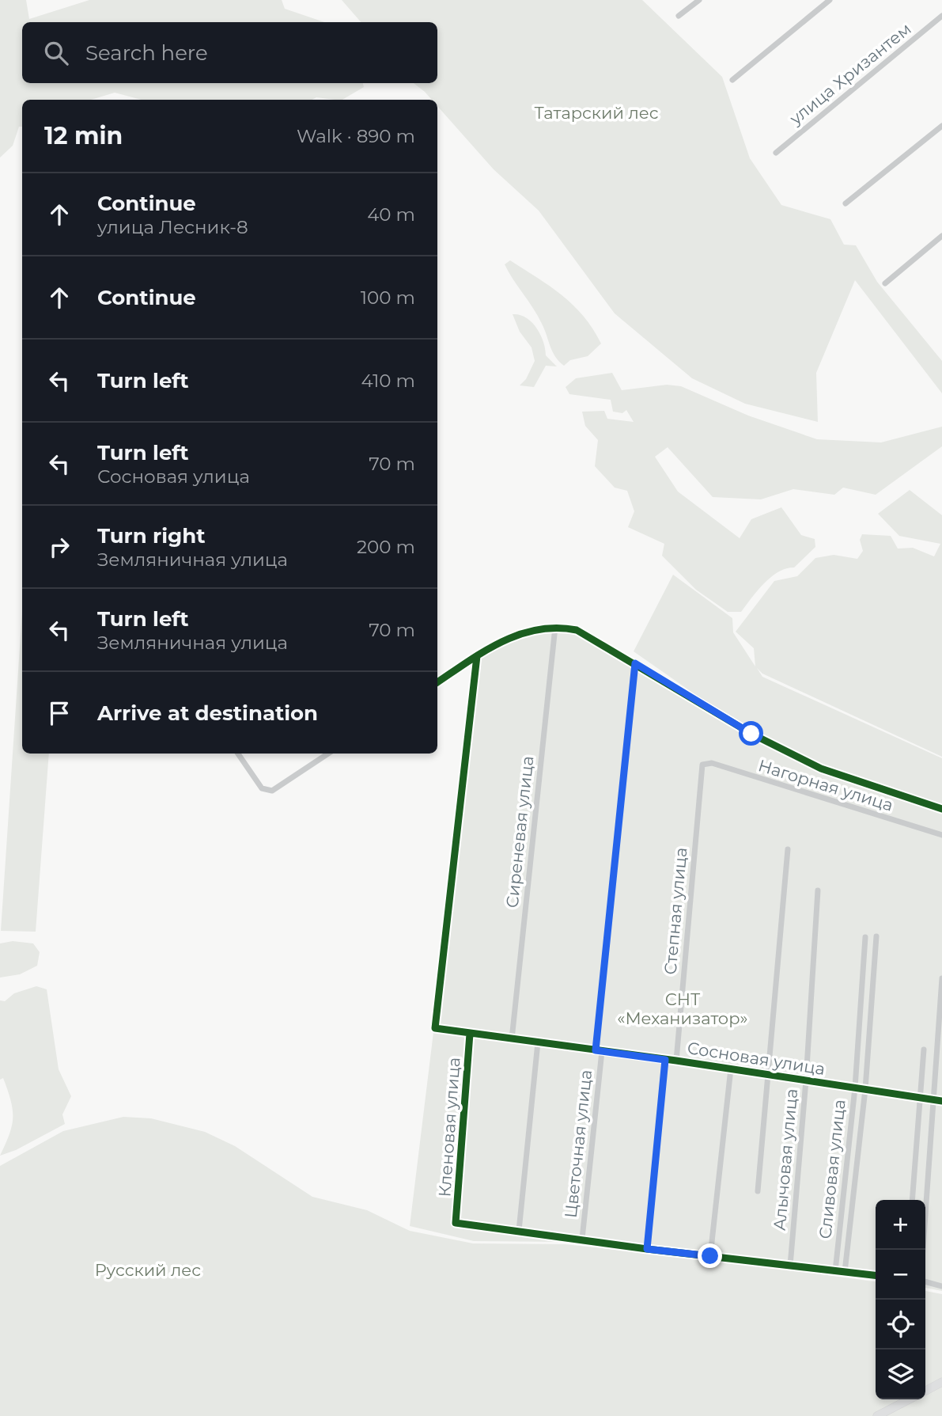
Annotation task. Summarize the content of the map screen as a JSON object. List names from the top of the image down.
{
  "streets": {
    "street": [
      "улица Хризантем",
      "Нагорная улица",
      "Сиреневая улица",
      "Степная улица",
      "Сосновая улица",
      "Кленовая улица",
      "Цветочная улица",
      "Алычовая улица",
      "Сливовая улица"
    ]
  },
  "crossings": [
    ["Нагорная улица", "Степная улица"],
    ["Сиреневая улица", "Сосновая улица"],
    ["Степная улица", "Сосновая улица"],
    ["Сосновая улица", "Кленовая улица"],
    ["Сосновая улица", "Цветочная улица"],
    ["Сосновая улица", "Алычовая улица"],
    ["Сосновая улица", "Сливовая улица"]
  ],
  "parks": ["Татарский лес", "СНТ «Механизатор»", "Русский лес"],
  "page": {
    "search": "Search here",
    "heading": ["12 min", "Walk · 890 m"],
    "list": [
      ["Continue", "улица Лесник-8", "40 m"],
      ["Continue", "100 m"],
      ["Turn left", "410 m"],
      ["Turn left", "Сосновая улица", "70 m"],
      ["Turn right", "Земляничная улица", "200 m"],
      ["Turn left", "Земляничная улица", "70 m"],
      "Arrive at destination"
    ],
    "map_buttons": ["+", "−"]
  }
}
